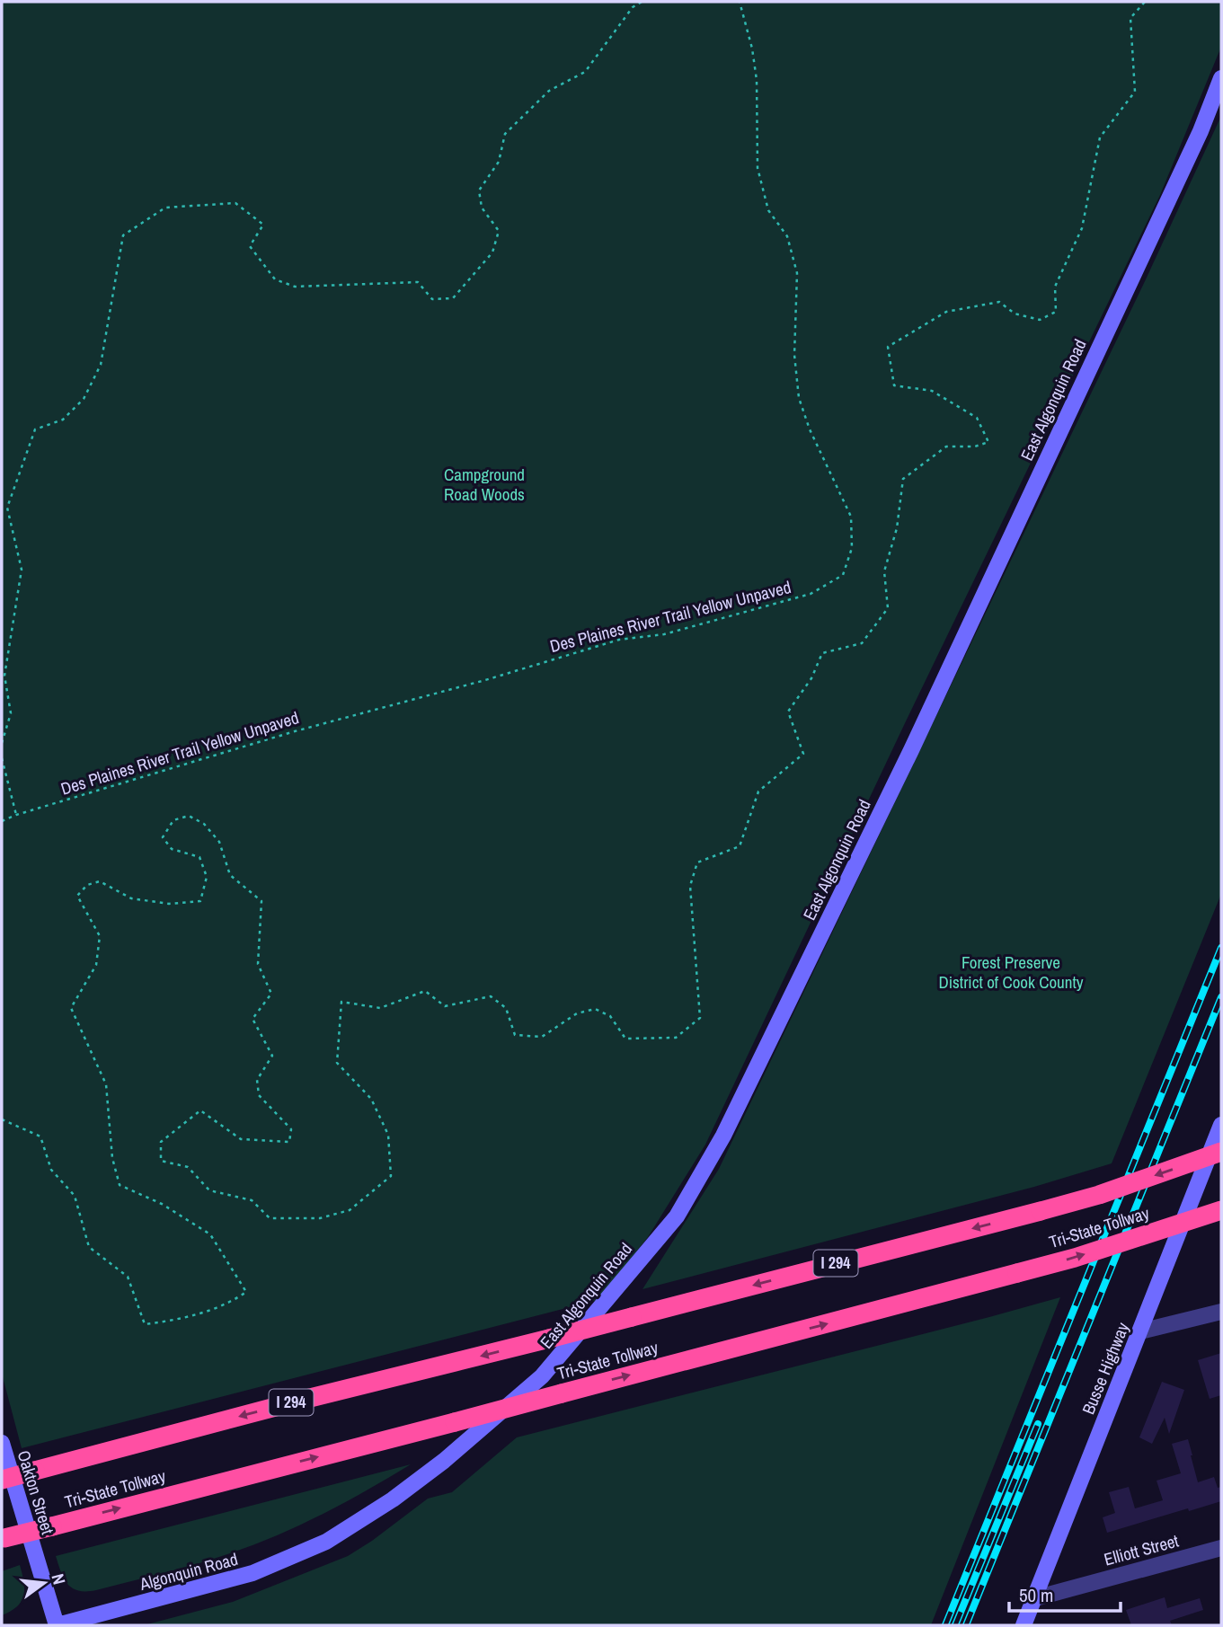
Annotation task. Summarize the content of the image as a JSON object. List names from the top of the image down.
{
  "streets": {
    "highway": ["Tri-State Tollway", "I 294"],
    "main road": [
      "East Algonquin Road",
      "Busse Highway",
      "Oakton Street",
      "Algonquin Road"
    ],
    "street": ["Elliott Street"],
    "path": ["Des Plaines River Trail Yellow Unpaved"]
  },
  "crossings": [
    ["East Algonquin Road", "Algonquin Road"],
    ["Busse Highway", "Elliott Street"],
    ["Oakton Street", "Algonquin Road"]
  ],
  "parks": ["Campground Road Woods", "Forest Preserve District of Cook County"],
  "scale_bar": "50 m",
  "north": "right"
}
